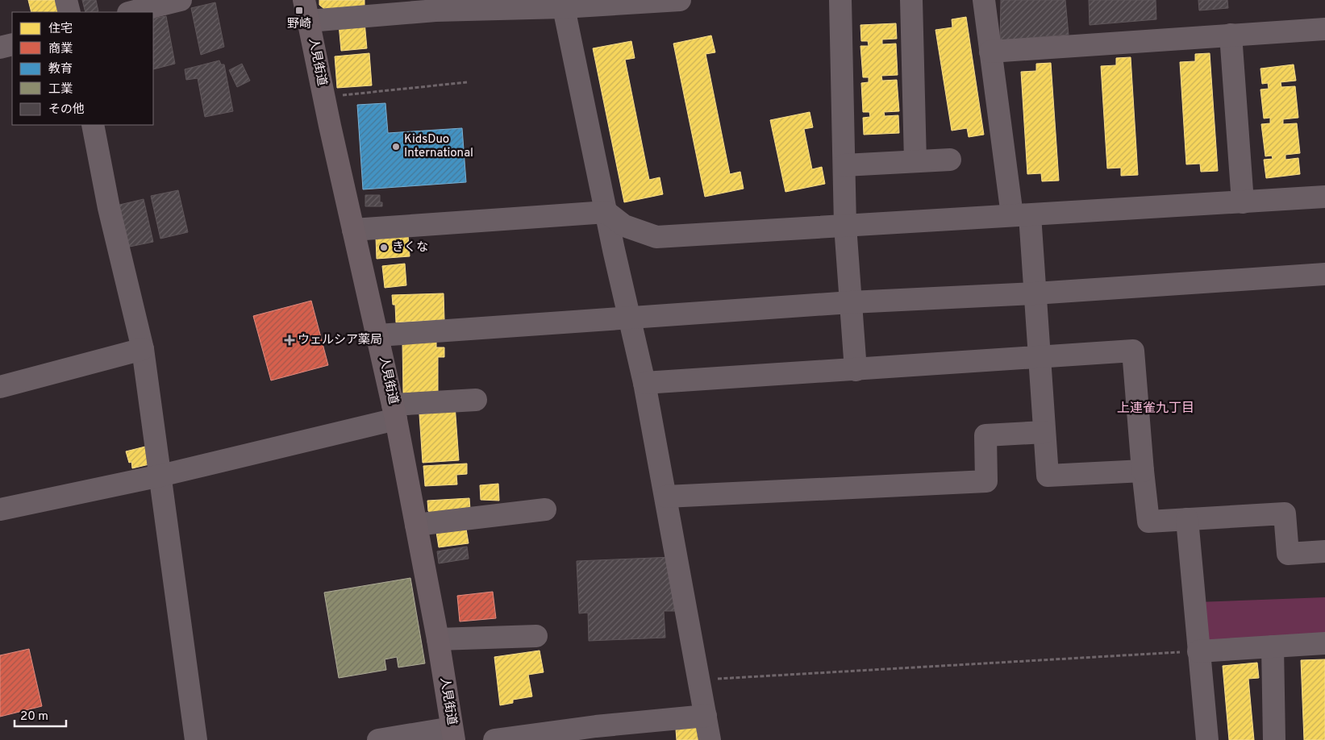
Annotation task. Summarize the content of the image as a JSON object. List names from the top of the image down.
{
  "streets": {
    "main road": ["人見街道"]
  },
  "districts": ["上連雀九丁目"],
  "places": {
    "transit": ["野崎"],
    "other": ["KidsDuo International", "きくな"],
    "health": ["ウェルシア薬局"]
  },
  "legend": [
    "住宅",
    "商業",
    "教育",
    "工業",
    "その他"
  ],
  "scale_bar": "20 m"
}
